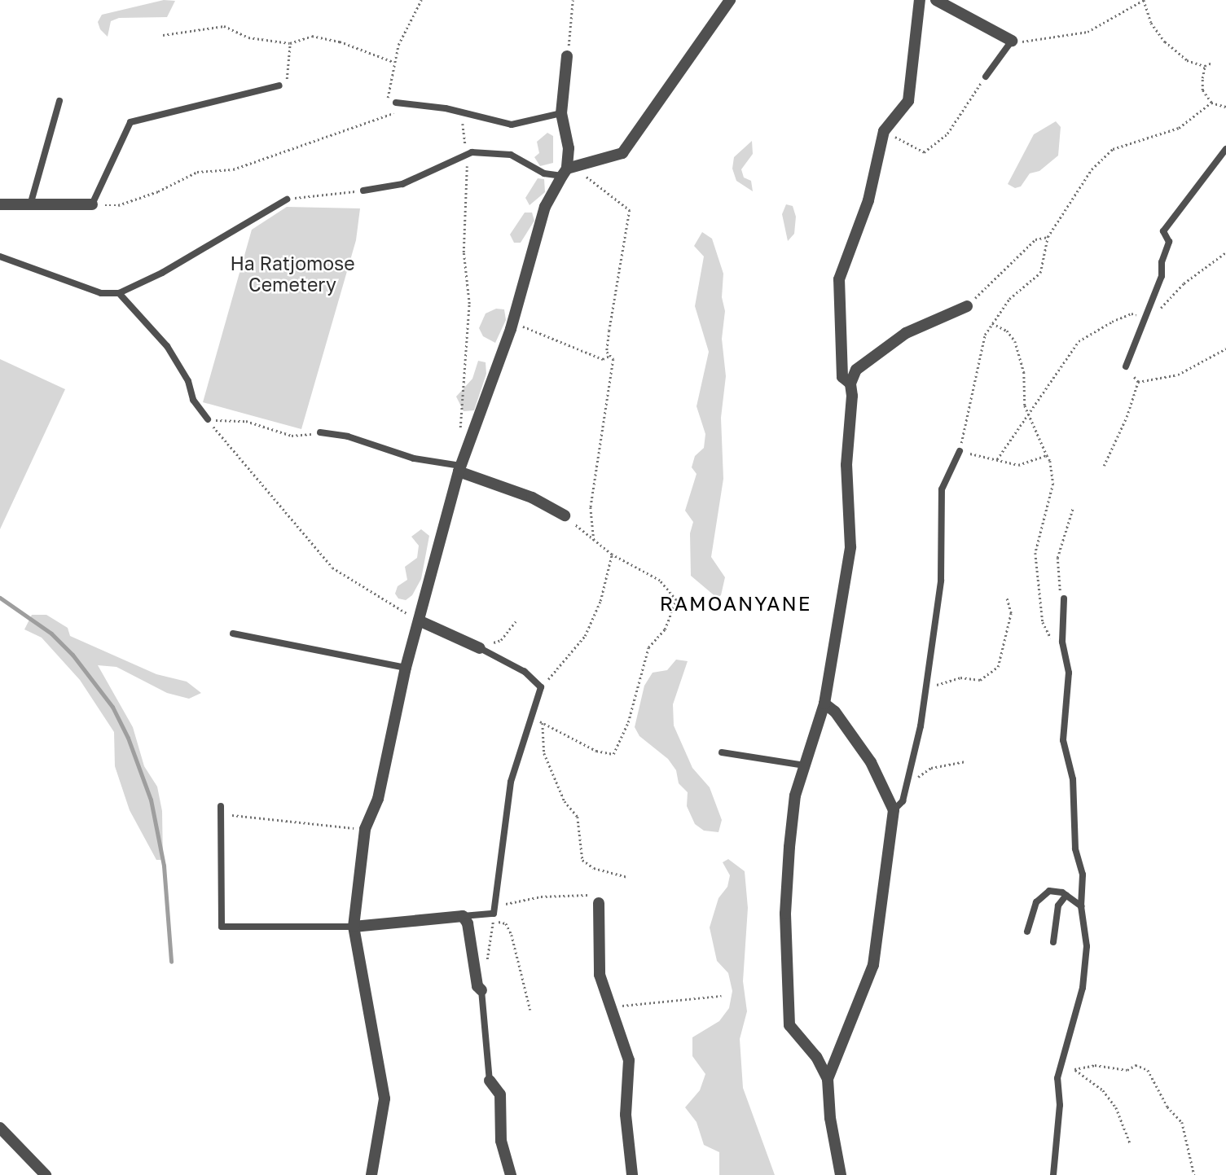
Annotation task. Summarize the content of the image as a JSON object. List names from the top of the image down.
{
  "districts": ["RAMOANYANE"],
  "parks": ["Ha Ratjomose Cemetery"]
}
